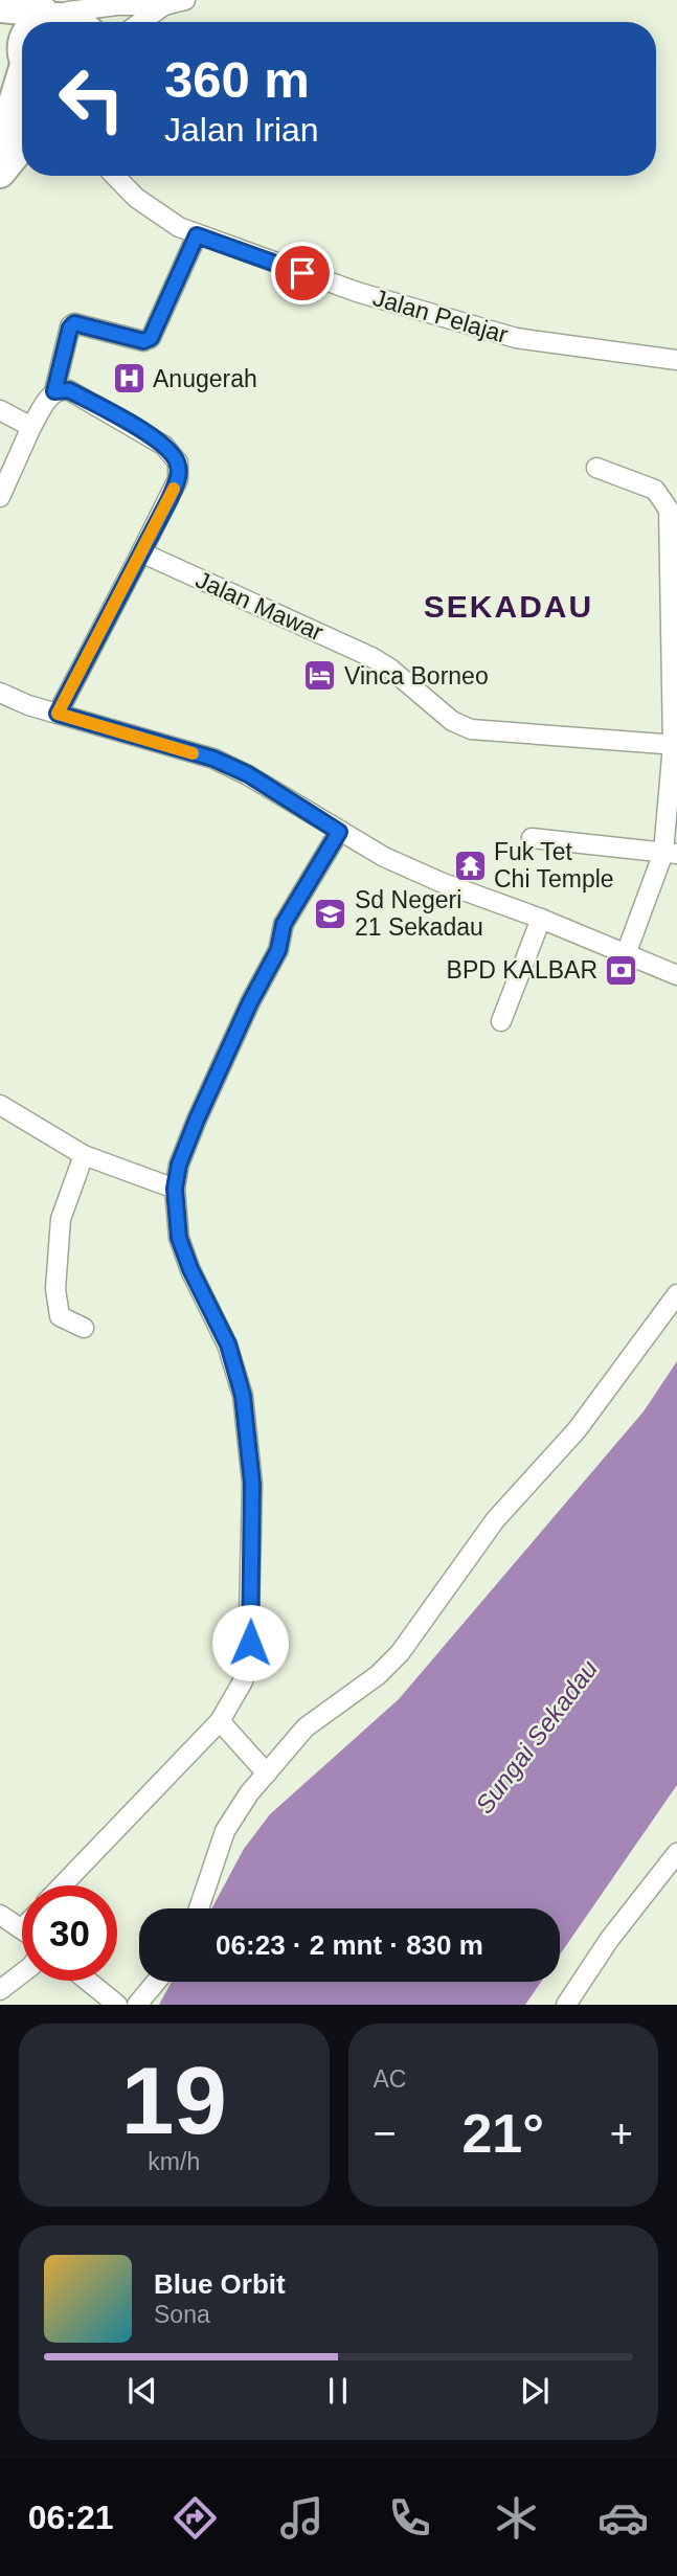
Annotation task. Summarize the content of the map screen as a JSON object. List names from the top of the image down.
{
  "streets": {
    "street": ["Jalan Pelajar", "Jalan Mawar"]
  },
  "districts": ["SEKADAU"],
  "water": ["Sungai Sekadau"],
  "places": {
    "hospital": ["Anugerah"],
    "hotel": ["Vinca Borneo"],
    "temple": ["Fuk Tet Chi Temple"],
    "school or university": ["Sd Negeri 21 Sekadau"],
    "bank": ["BPD KALBAR"]
  },
  "page": {
    "turn": ["360 m", "Jalan Irian"],
    "limit": "30",
    "trip": "06:23 · 2 mnt · 830 m",
    "tile": [
      ["19", "km/h"],
      "AC"
    ],
    "heat": ["−", "21°", "+"],
    "song": ["Blue Orbit", "Sona"],
    "tabs": "06:21"
  }
}
